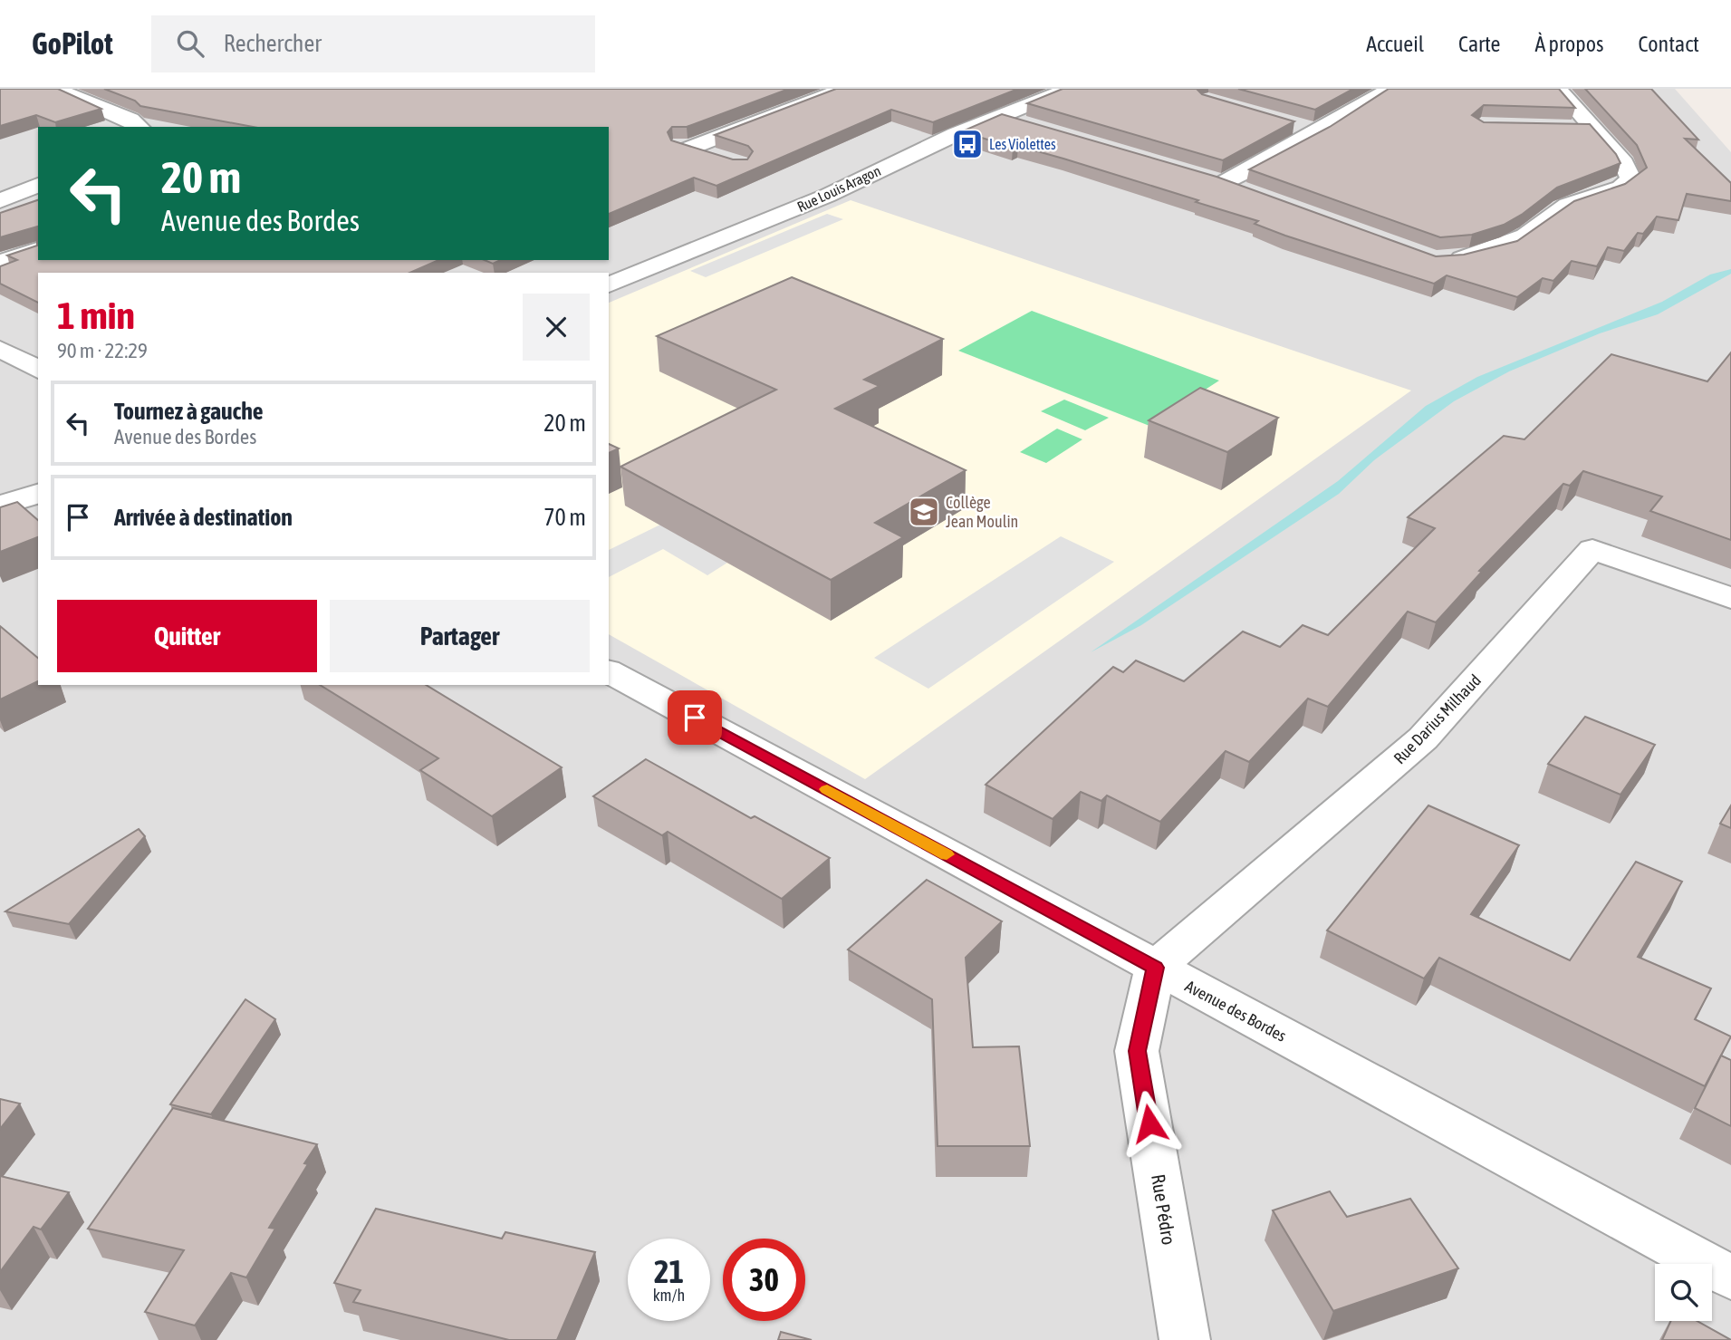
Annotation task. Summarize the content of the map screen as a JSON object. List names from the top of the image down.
{
  "streets": {
    "street": [
      "Rue Louis Aragon",
      "Rue Darius Milhaud",
      "Avenue des Bordes",
      "Rue Pédro"
    ]
  },
  "crossings": [
    ["Rue Darius Milhaud", "Avenue des Bordes"],
    ["Rue Darius Milhaud", "Rue Pédro"],
    ["Avenue des Bordes", "Rue Pédro"]
  ],
  "places": {
    "bus stop": ["Les Violettes"],
    "school or university": ["Collège Jean Moulin"]
  },
  "page": {
    "header": "GoPilot",
    "search": "Rechercher",
    "nav": [
      "Accueil",
      "Carte",
      "À propos",
      "Contact"
    ],
    "turn": ["20 m", "Avenue des Bordes"],
    "heading": ["1 min", "90 m · 22:29"],
    "list": [
      {
        "name": "Tournez à gauche",
        "note": "Avenue des Bordes",
        "value": "20 m"
      },
      {
        "name": "Arrivée à destination",
        "value": "70 m"
      }
    ],
    "buttons": ["Quitter", "Partager"],
    "speed": "21 km/h",
    "limit": "30"
  }
}
